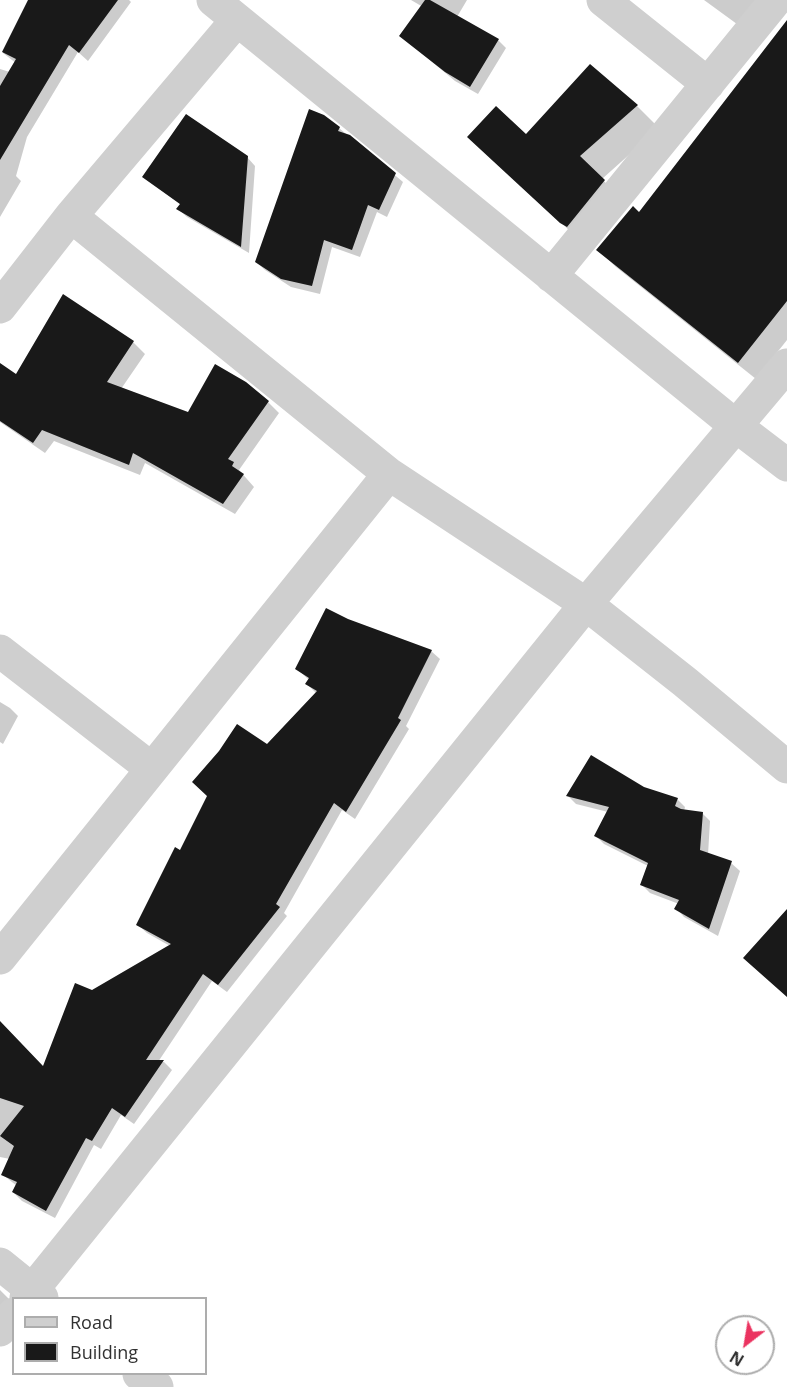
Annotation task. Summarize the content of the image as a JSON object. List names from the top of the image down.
{
  "legend": ["Road", "Building"],
  "north": "bottom left"
}
